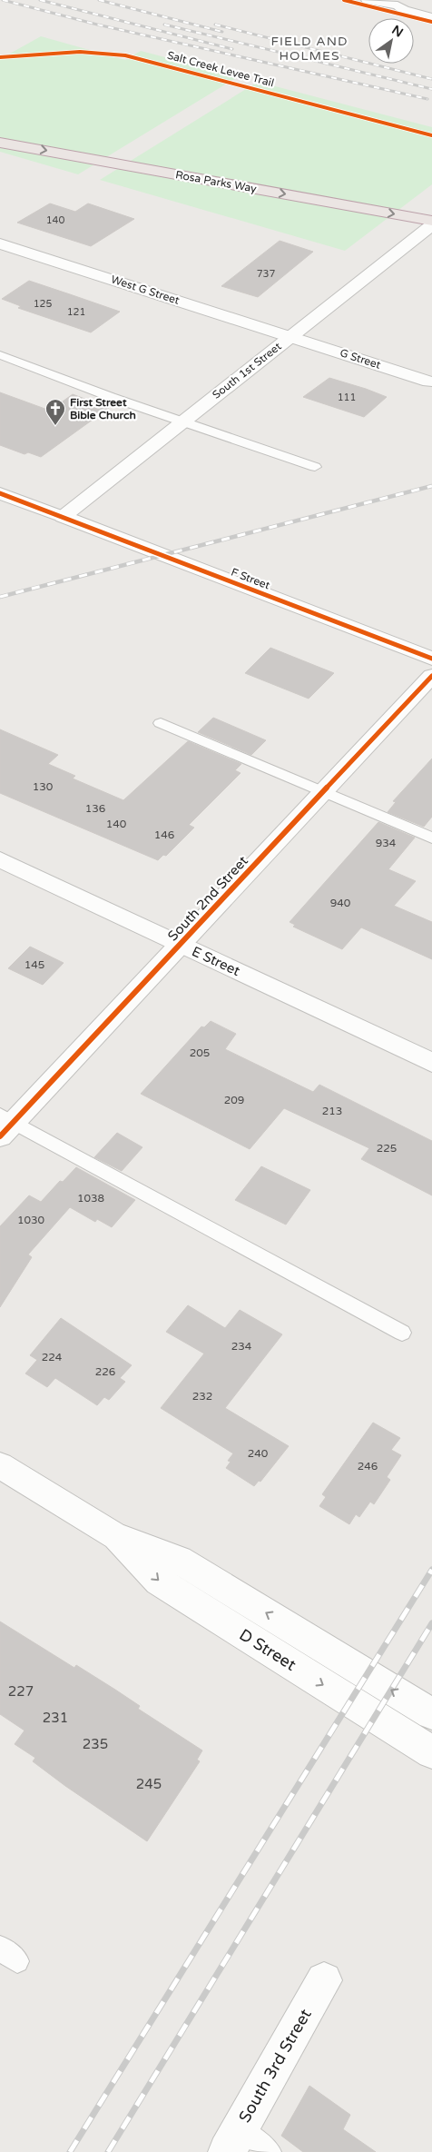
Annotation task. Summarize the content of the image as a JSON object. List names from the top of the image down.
{
  "streets": {
    "highway": ["Rosa Parks Way"],
    "street": [
      "West G Street",
      "G Street",
      "South 1st Street",
      "F Street",
      "South 2nd Street",
      "E Street",
      "D Street",
      "South 3rd Street"
    ],
    "cycle path": ["Salt Creek Levee Trail"]
  },
  "crossings": [
    ["West G Street", "G Street"],
    ["West G Street", "South 1st Street"],
    ["G Street", "South 1st Street"],
    ["South 1st Street", "F Street"],
    ["South 2nd Street", "E Street"]
  ],
  "districts": ["FIELD AND HOLMES"],
  "places": {
    "church": ["First Street Bible Church"]
  },
  "house_numbers": [
    "140",
    "737",
    "125",
    "121",
    "111",
    "130",
    "136",
    "140",
    "146",
    "934",
    "940",
    "145",
    "205",
    "209",
    "213",
    "225",
    "1038",
    "1030",
    "234",
    "224",
    "226",
    "232",
    "240",
    "246",
    "227",
    "231",
    "235",
    "245"
  ],
  "north": "top right"
}
